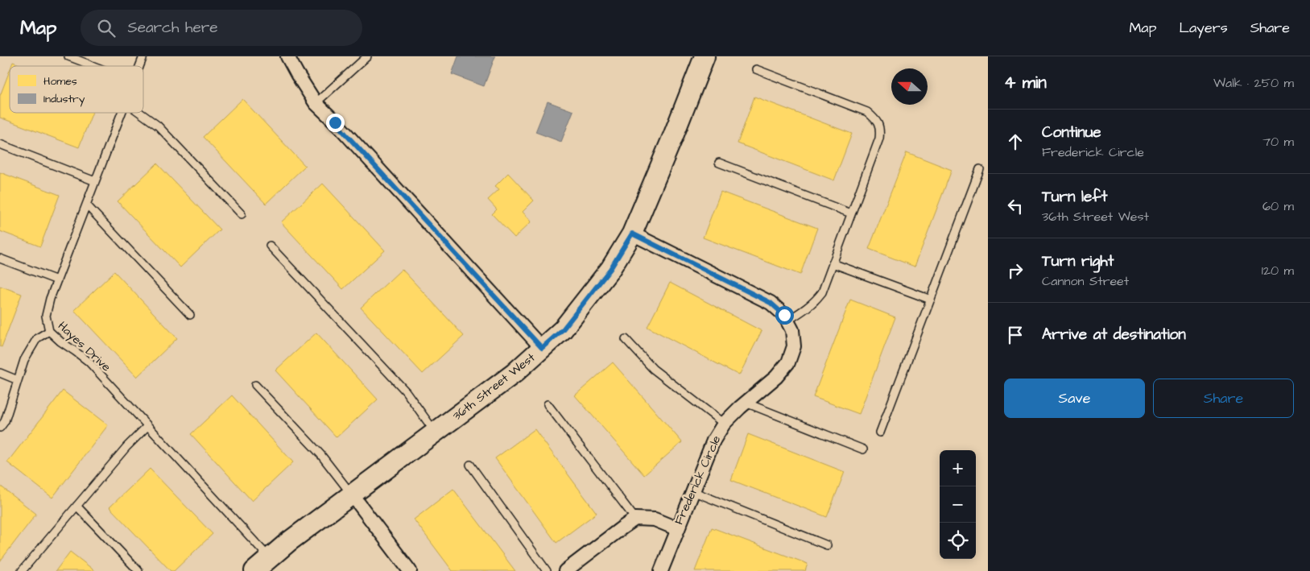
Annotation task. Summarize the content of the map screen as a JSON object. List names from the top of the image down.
{
  "streets": {
    "street": ["36th Street West", "Frederick Circle"],
    "lane": ["Hayes Drive"]
  },
  "crossings": [
    ["Hayes Drive", "36th Street West"],
    ["36th Street West", "Frederick Circle"]
  ],
  "legend": ["Homes", "Industry"],
  "north": "left",
  "page": {
    "header": "Map",
    "search": "Search here",
    "nav": ["Map", "Layers", "Share"],
    "heading": ["4 min", "Walk · 250 m"],
    "list": [
      ["Continue", "Frederick Circle", "70 m"],
      ["Turn left", "36th Street West", "60 m"],
      ["Turn right", "Cannon Street", "120 m"],
      "Arrive at destination"
    ],
    "buttons": ["Save", "Share"],
    "map_buttons": ["+", "−"]
  }
}
